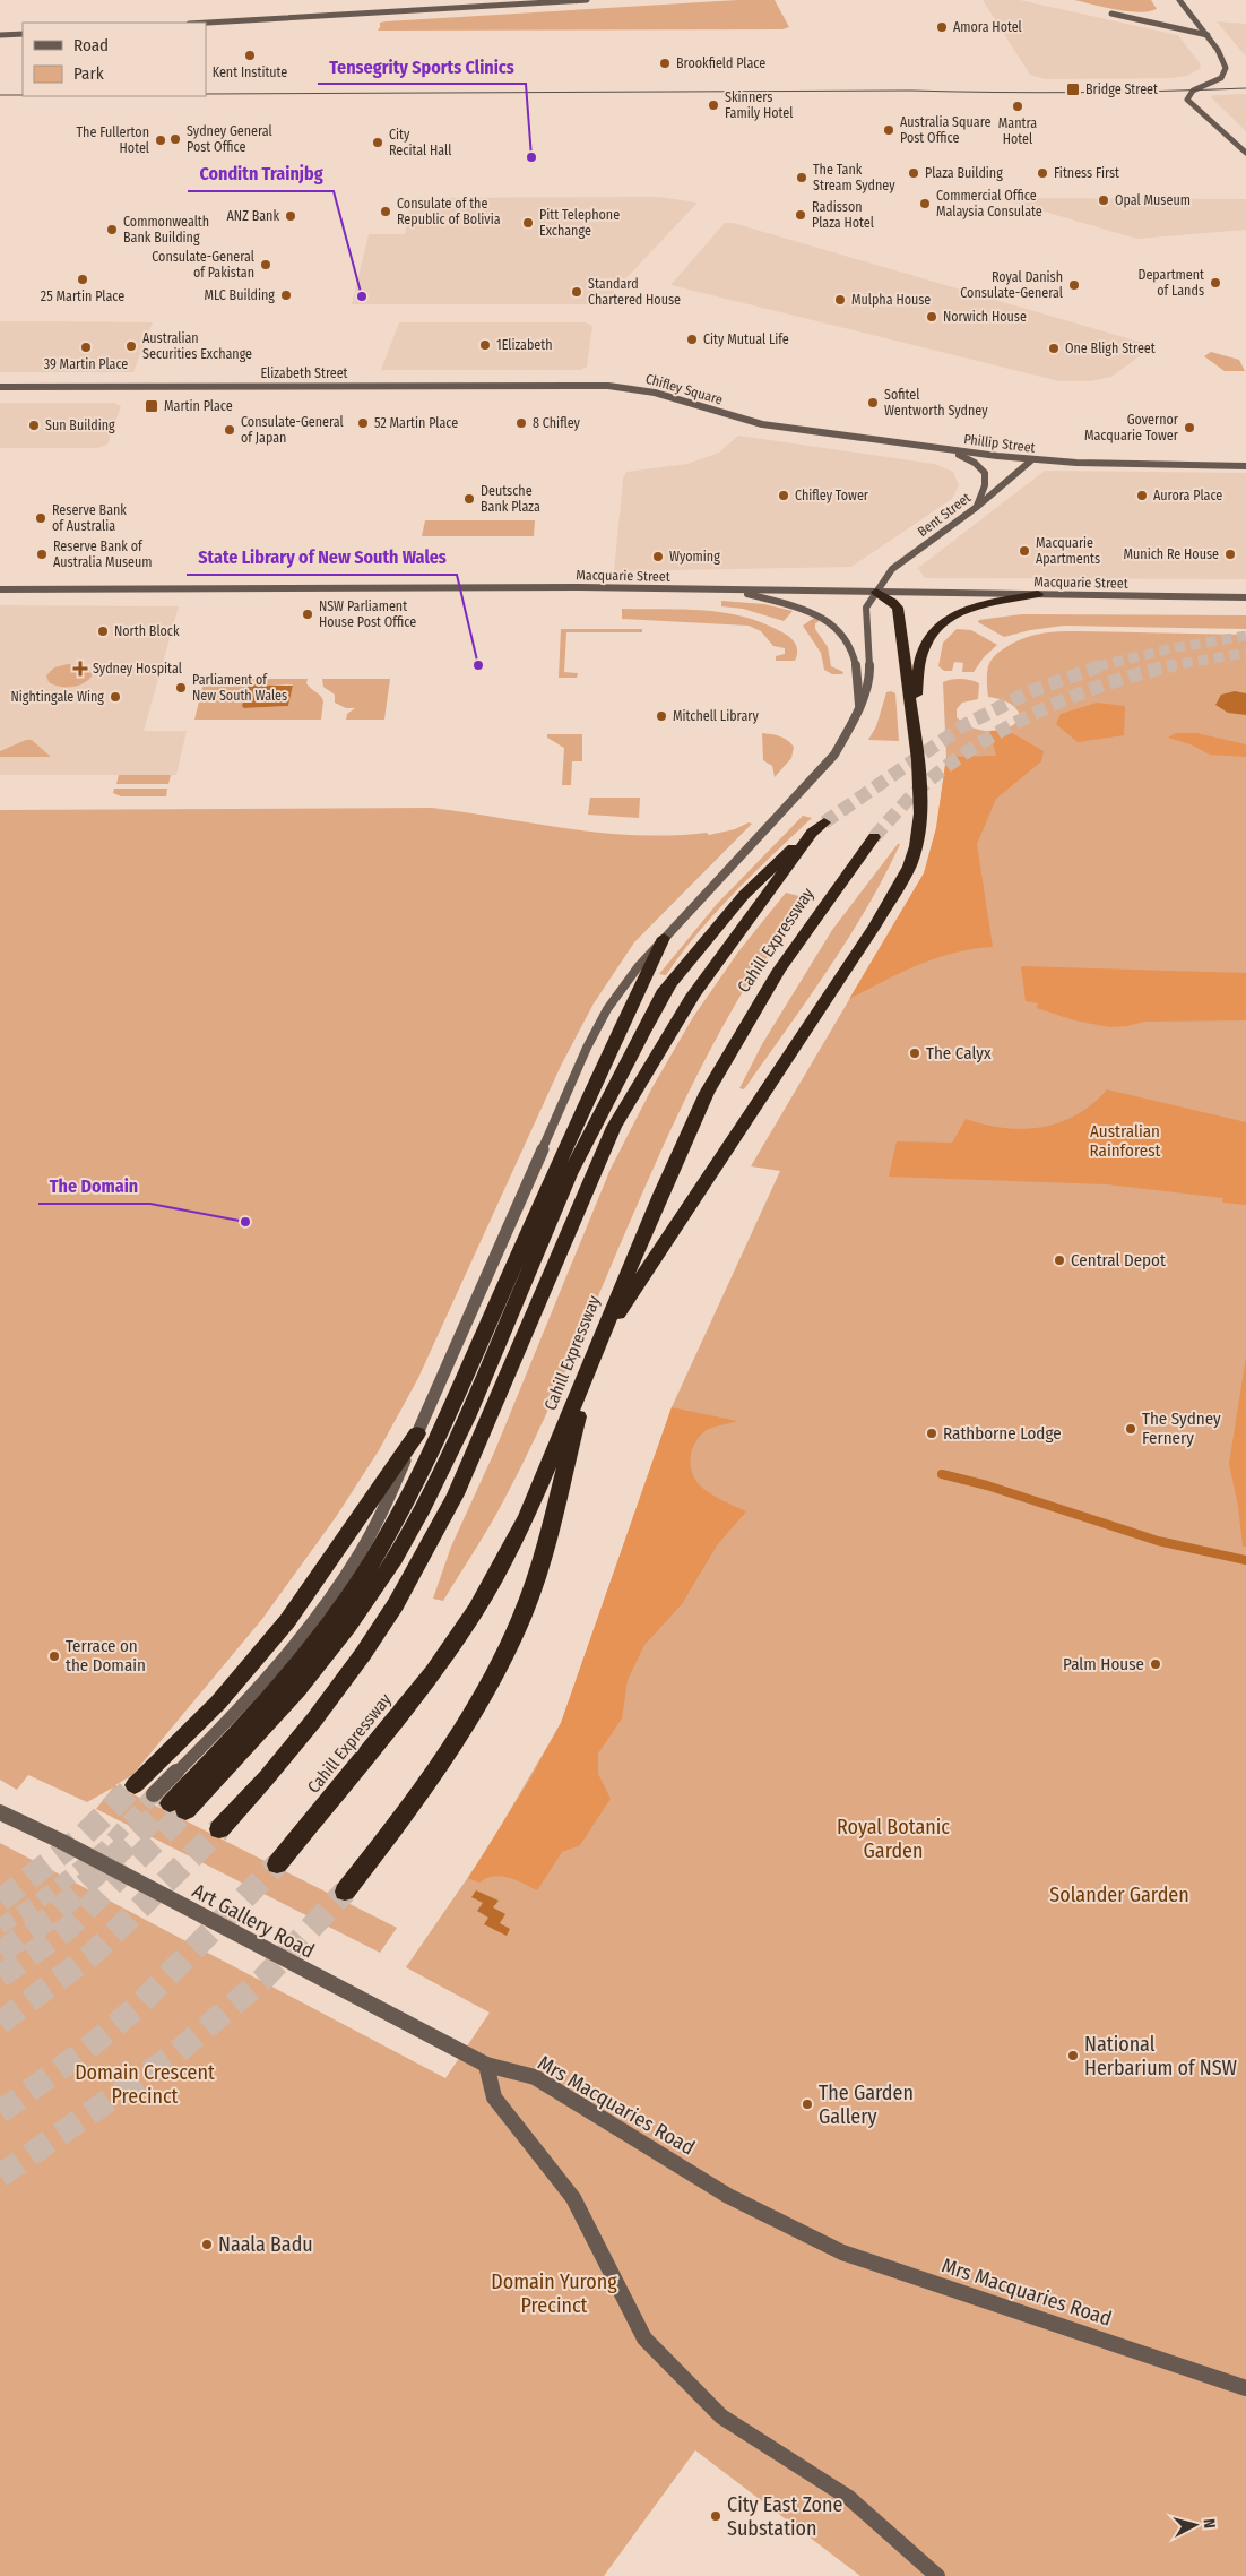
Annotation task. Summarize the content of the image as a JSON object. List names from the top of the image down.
{
  "streets": {
    "highway": ["Cahill Expressway"],
    "street": [
      "Elizabeth Street",
      "Chifley Square",
      "Phillip Street",
      "Bent Street",
      "Macquarie Street",
      "Art Gallery Road",
      "Mrs Macquaries Road"
    ]
  },
  "crossings": [
    ["Elizabeth Street", "Chifley Square"],
    ["Chifley Square", "Phillip Street"],
    ["Phillip Street", "Bent Street"],
    ["Bent Street", "Macquarie Street"],
    ["Art Gallery Road", "Mrs Macquaries Road"]
  ],
  "parks": [
    "Australian Rainforest",
    "Royal Botanic Garden",
    "Solander Garden",
    "Domain Crescent Precinct",
    "Domain Yurong Precinct"
  ],
  "places": {
    "other": [
      "Amora Hotel",
      "Kent Institute",
      "Brookfield Place",
      "Skinners Family Hotel",
      "Mantra Hotel",
      "Australia Square Post Office",
      "Sydney General Post Office",
      "The Fullerton Hotel",
      "City Recital Hall",
      "Tensegrity Sports Clinics",
      "Plaza Building",
      "Fitness First",
      "The Tank Stream Sydney",
      "Opal Museum",
      "Commercial Office Malaysia Consulate",
      "Consulate of the Republic of Bolivia",
      "Radisson Plaza Hotel",
      "ANZ Bank",
      "Pitt Telephone Exchange",
      "Commonwealth Bank Building",
      "Consulate-General of Pakistan",
      "25 Martin Place",
      "Department of Lands",
      "Royal Danish Consulate-General",
      "Standard Chartered House",
      "MLC Building",
      "Conditn Trainjbg",
      "Mulpha House",
      "Norwich House",
      "City Mutual Life",
      "1Elizabeth",
      "Australian Securities Exchange",
      "39 Martin Place",
      "One Bligh Street",
      "Sofitel Wentworth Sydney",
      "52 Martin Place",
      "8 Chifley",
      "Sun Building",
      "Governor Macquarie Tower",
      "Consulate-General of Japan",
      "Chifley Tower",
      "Aurora Place",
      "Deutsche Bank Plaza",
      "Reserve Bank of Australia",
      "Macquarie Apartments",
      "Reserve Bank of Australia Museum",
      "Munich Re House",
      "Wyoming",
      "NSW Parliament House Post Office",
      "North Block",
      "State Library of New South Wales",
      "Parliament of New South Wales",
      "Nightingale Wing",
      "Mitchell Library",
      "The Calyx",
      "The Domain",
      "Central Depot",
      "The Sydney Fernery",
      "Rathborne Lodge",
      "Terrace on the Domain",
      "Palm House",
      "National Herbarium of NSW",
      "The Garden Gallery",
      "Naala Badu",
      "City East Zone Substation"
    ],
    "transit": ["Bridge Street", "Martin Place"],
    "health": ["Sydney Hospital"]
  },
  "legend": ["Road", "Park"],
  "north": "right"
}
